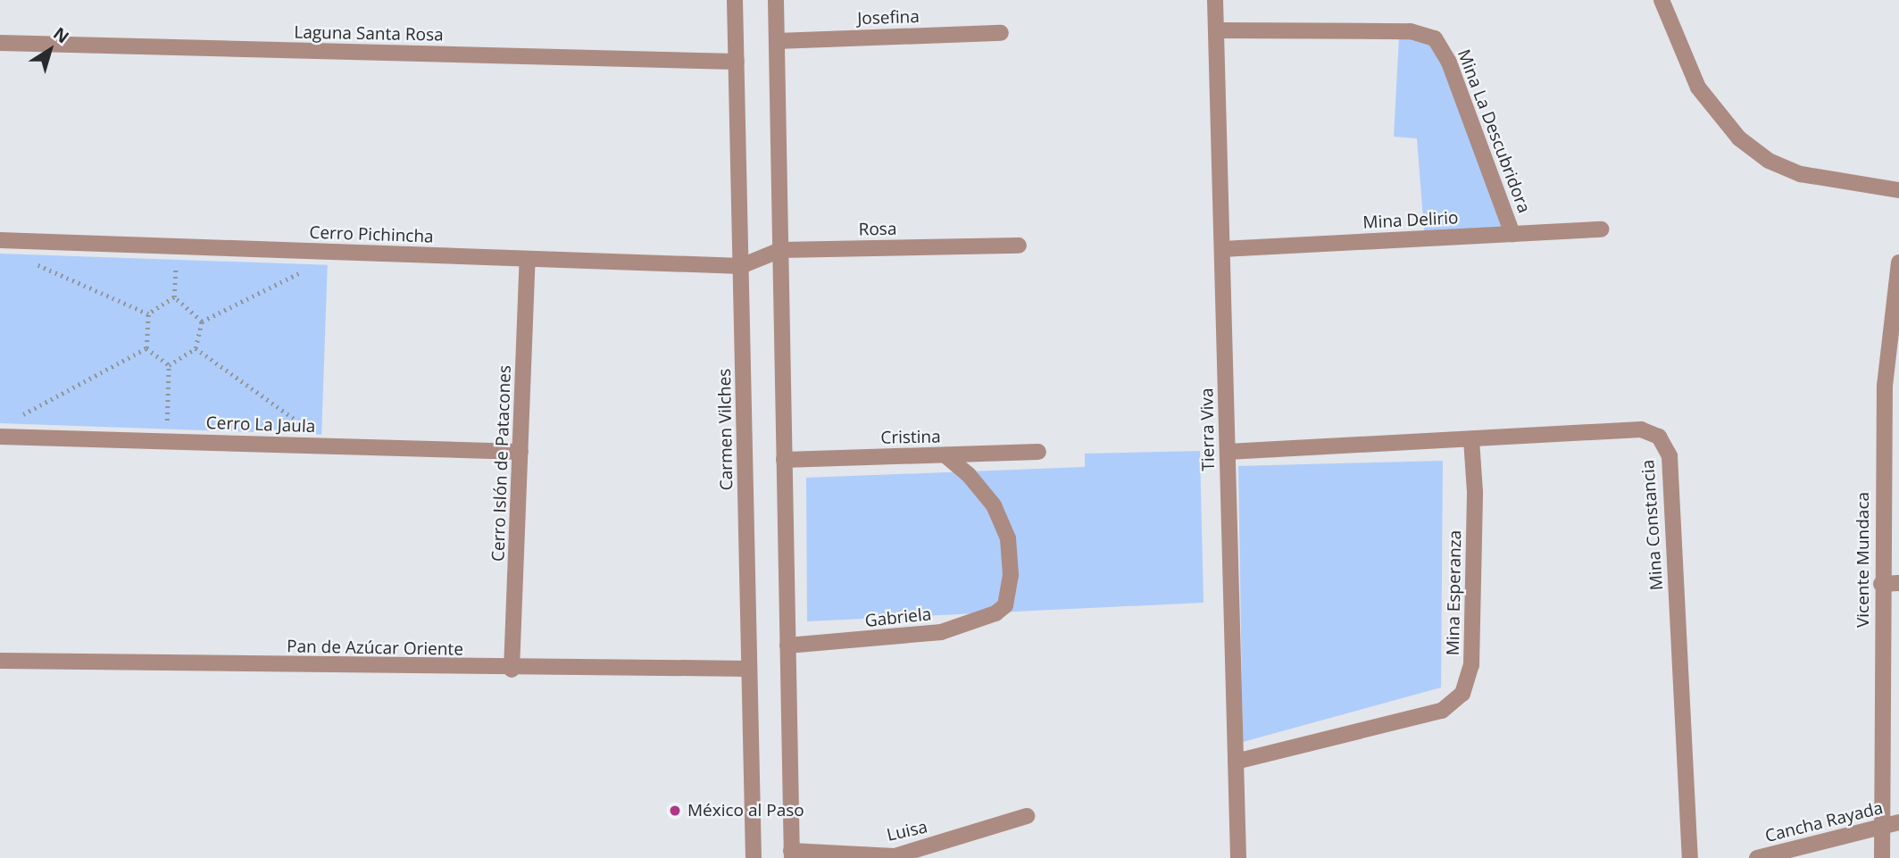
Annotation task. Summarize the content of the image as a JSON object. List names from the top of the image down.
{
  "streets": {
    "street": [
      "Josefina",
      "Laguna Santa Rosa",
      "Mina La Descubridora",
      "Mina Delirio",
      "Rosa",
      "Cerro Pichincha",
      "Cerro La Jaula",
      "Carmen Vilches",
      "Tierra Viva",
      "Cristina",
      "Cerro Islón de Patacones",
      "Mina Constancia",
      "Vicente Mundaca",
      "Mina Esperanza",
      "Gabriela",
      "Pan de Azúcar Oriente",
      "Cancha Rayada",
      "Luisa"
    ]
  },
  "crossings": [
    ["Laguna Santa Rosa", "Carmen Vilches"],
    ["Mina La Descubridora", "Mina Delirio"],
    ["Mina La Descubridora", "Tierra Viva"],
    ["Mina Delirio", "Tierra Viva"],
    ["Rosa", "Cerro Pichincha"],
    ["Rosa", "Carmen Vilches"],
    ["Cerro Pichincha", "Carmen Vilches"],
    ["Cerro Pichincha", "Cerro Islón de Patacones"],
    ["Cerro La Jaula", "Cerro Islón de Patacones"],
    ["Carmen Vilches", "Pan de Azúcar Oriente"],
    ["Tierra Viva", "Mina Constancia"],
    ["Tierra Viva", "Mina Esperanza"],
    ["Cristina", "Gabriela"],
    ["Cerro Islón de Patacones", "Pan de Azúcar Oriente"],
    ["Mina Constancia", "Mina Esperanza"],
    ["Vicente Mundaca", "Cancha Rayada"]
  ],
  "places": ["México al Paso"],
  "north": "top right"
}
